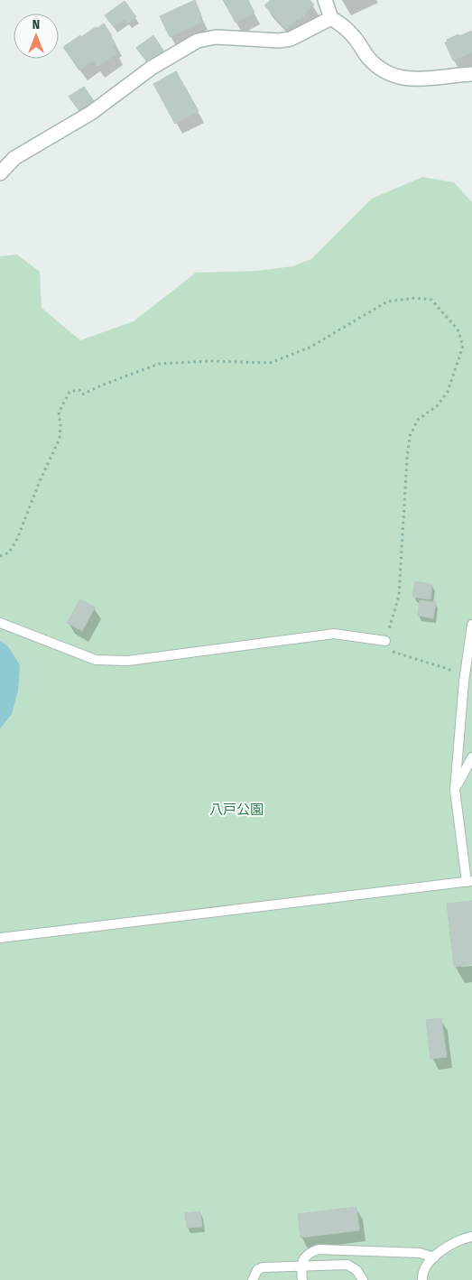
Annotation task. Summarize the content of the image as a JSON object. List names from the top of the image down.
{
  "parks": ["八戸公園"],
  "north": "top"
}
